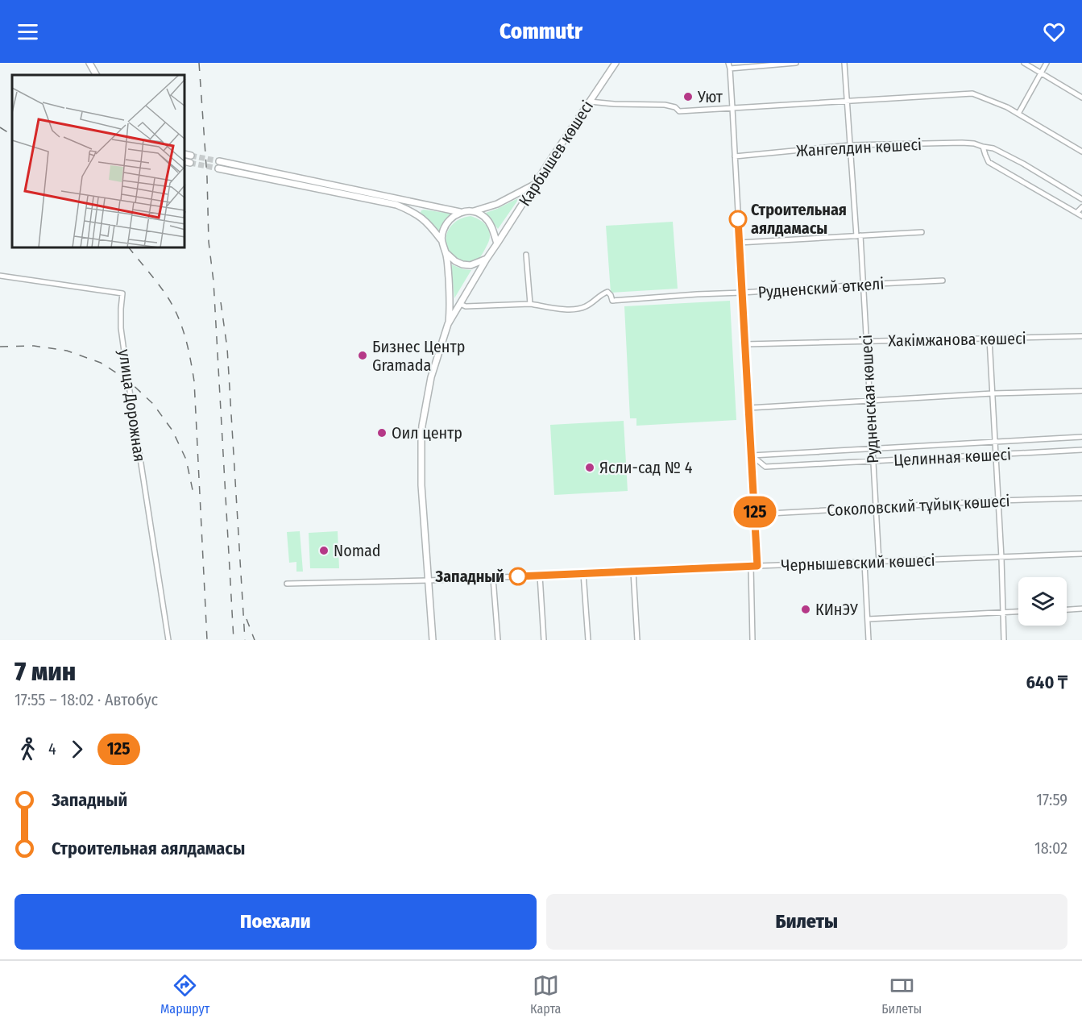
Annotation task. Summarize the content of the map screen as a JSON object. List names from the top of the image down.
{
  "streets": {
    "main road": ["Карбышев көшесі"],
    "street": [
      "Жангелдин көшесі",
      "Рудненский өткелі",
      "Хакімжанова көшесі",
      "Рудненская көшесі",
      "улица Дорожная",
      "Целинная көшесі",
      "Соколовский тұйық көшесі",
      "Чернышевский көшесі"
    ]
  },
  "crossings": [
    ["Жангелдин көшесі", "Рудненская көшесі"],
    ["Рудненский өткелі", "Рудненская көшесі"],
    ["Хакімжанова көшесі", "Рудненская көшесі"],
    ["Рудненская көшесі", "Целинная көшесі"],
    ["Рудненская көшесі", "Соколовский тұйық көшесі"],
    ["Рудненская көшесі", "Чернышевский көшесі"]
  ],
  "places": [
    "Уют",
    "Строительная аялдамасы",
    "Бизнес Центр Gramada",
    "Оил центр",
    "Ясли-сад № 4",
    "Nomad",
    "Западный",
    "КИнЭУ"
  ],
  "lines": ["bus line 125"],
  "page": {
    "header": "Commutr",
    "on_map": "125",
    "heading": ["7 мин", "17:55 – 18:02 · Автобус", "640 ₸"],
    "legs": ["4", "125"],
    "list": [
      {
        "name": "Западный",
        "value": "17:59"
      },
      {
        "name": "Строительная аялдамасы",
        "value": "18:02"
      }
    ],
    "buttons": ["Поехали", "Билеты"],
    "tabs": ["Маршрут", "Карта", "Билеты"]
  }
}
